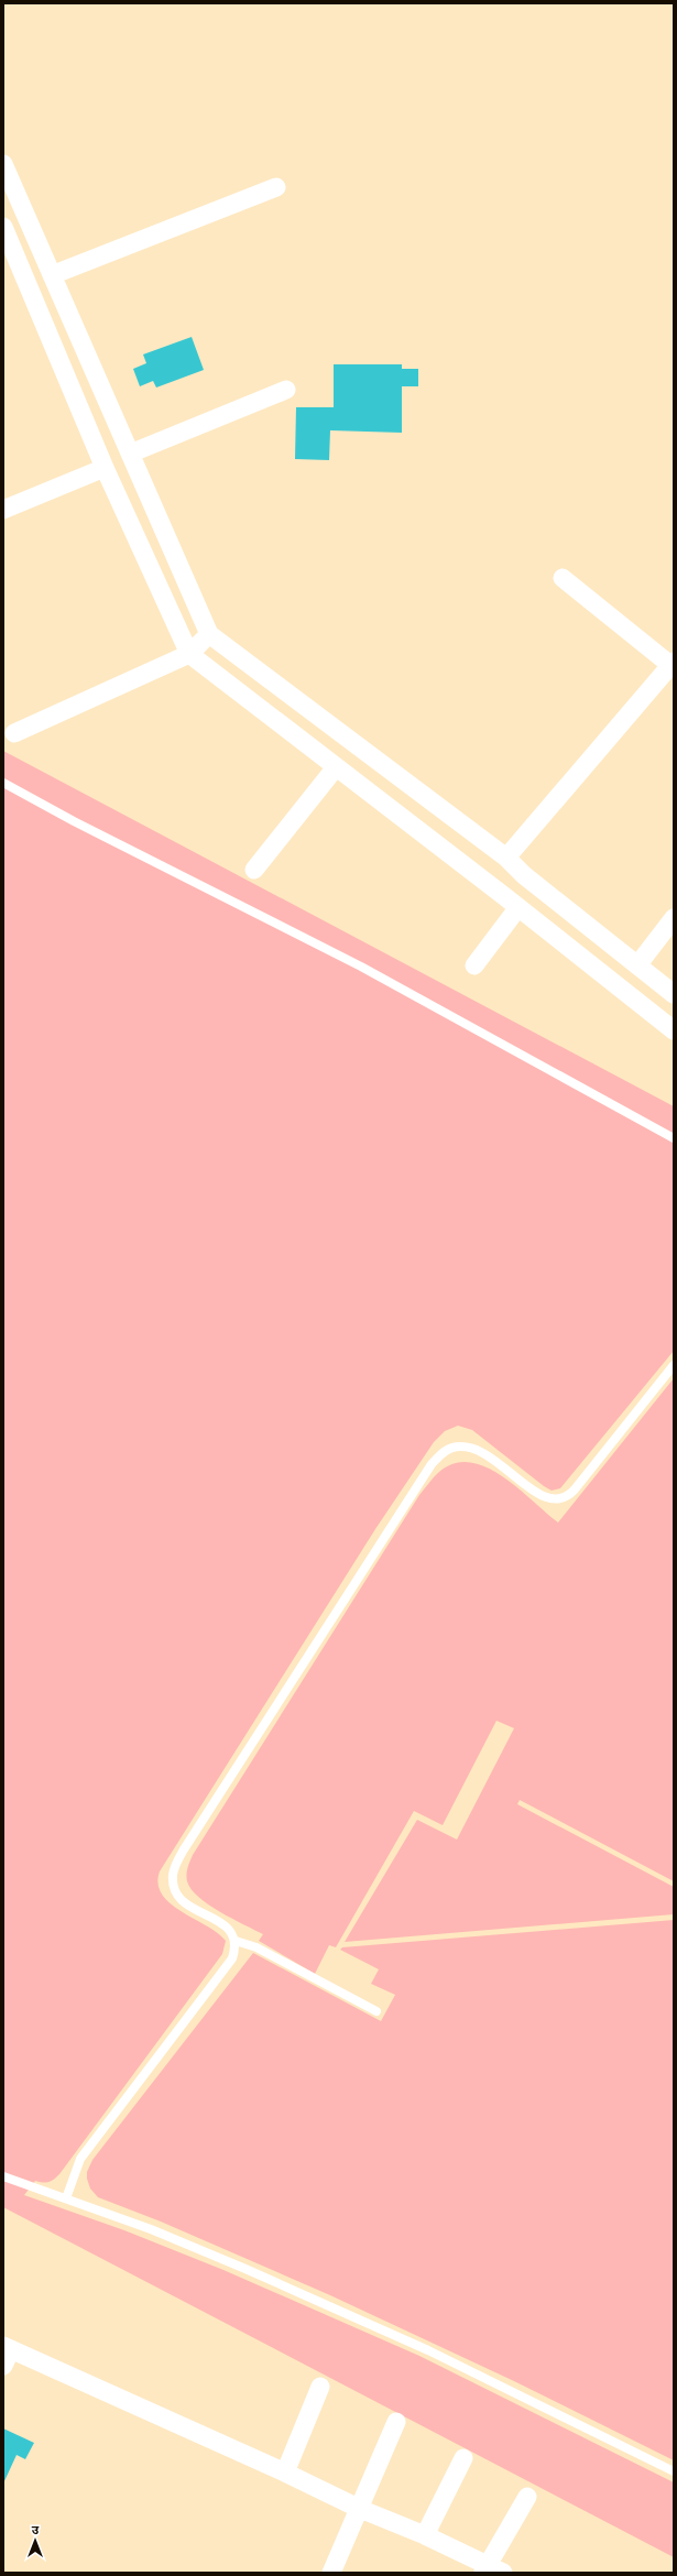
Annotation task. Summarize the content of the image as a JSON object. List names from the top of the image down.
{
  "north": "top"
}
